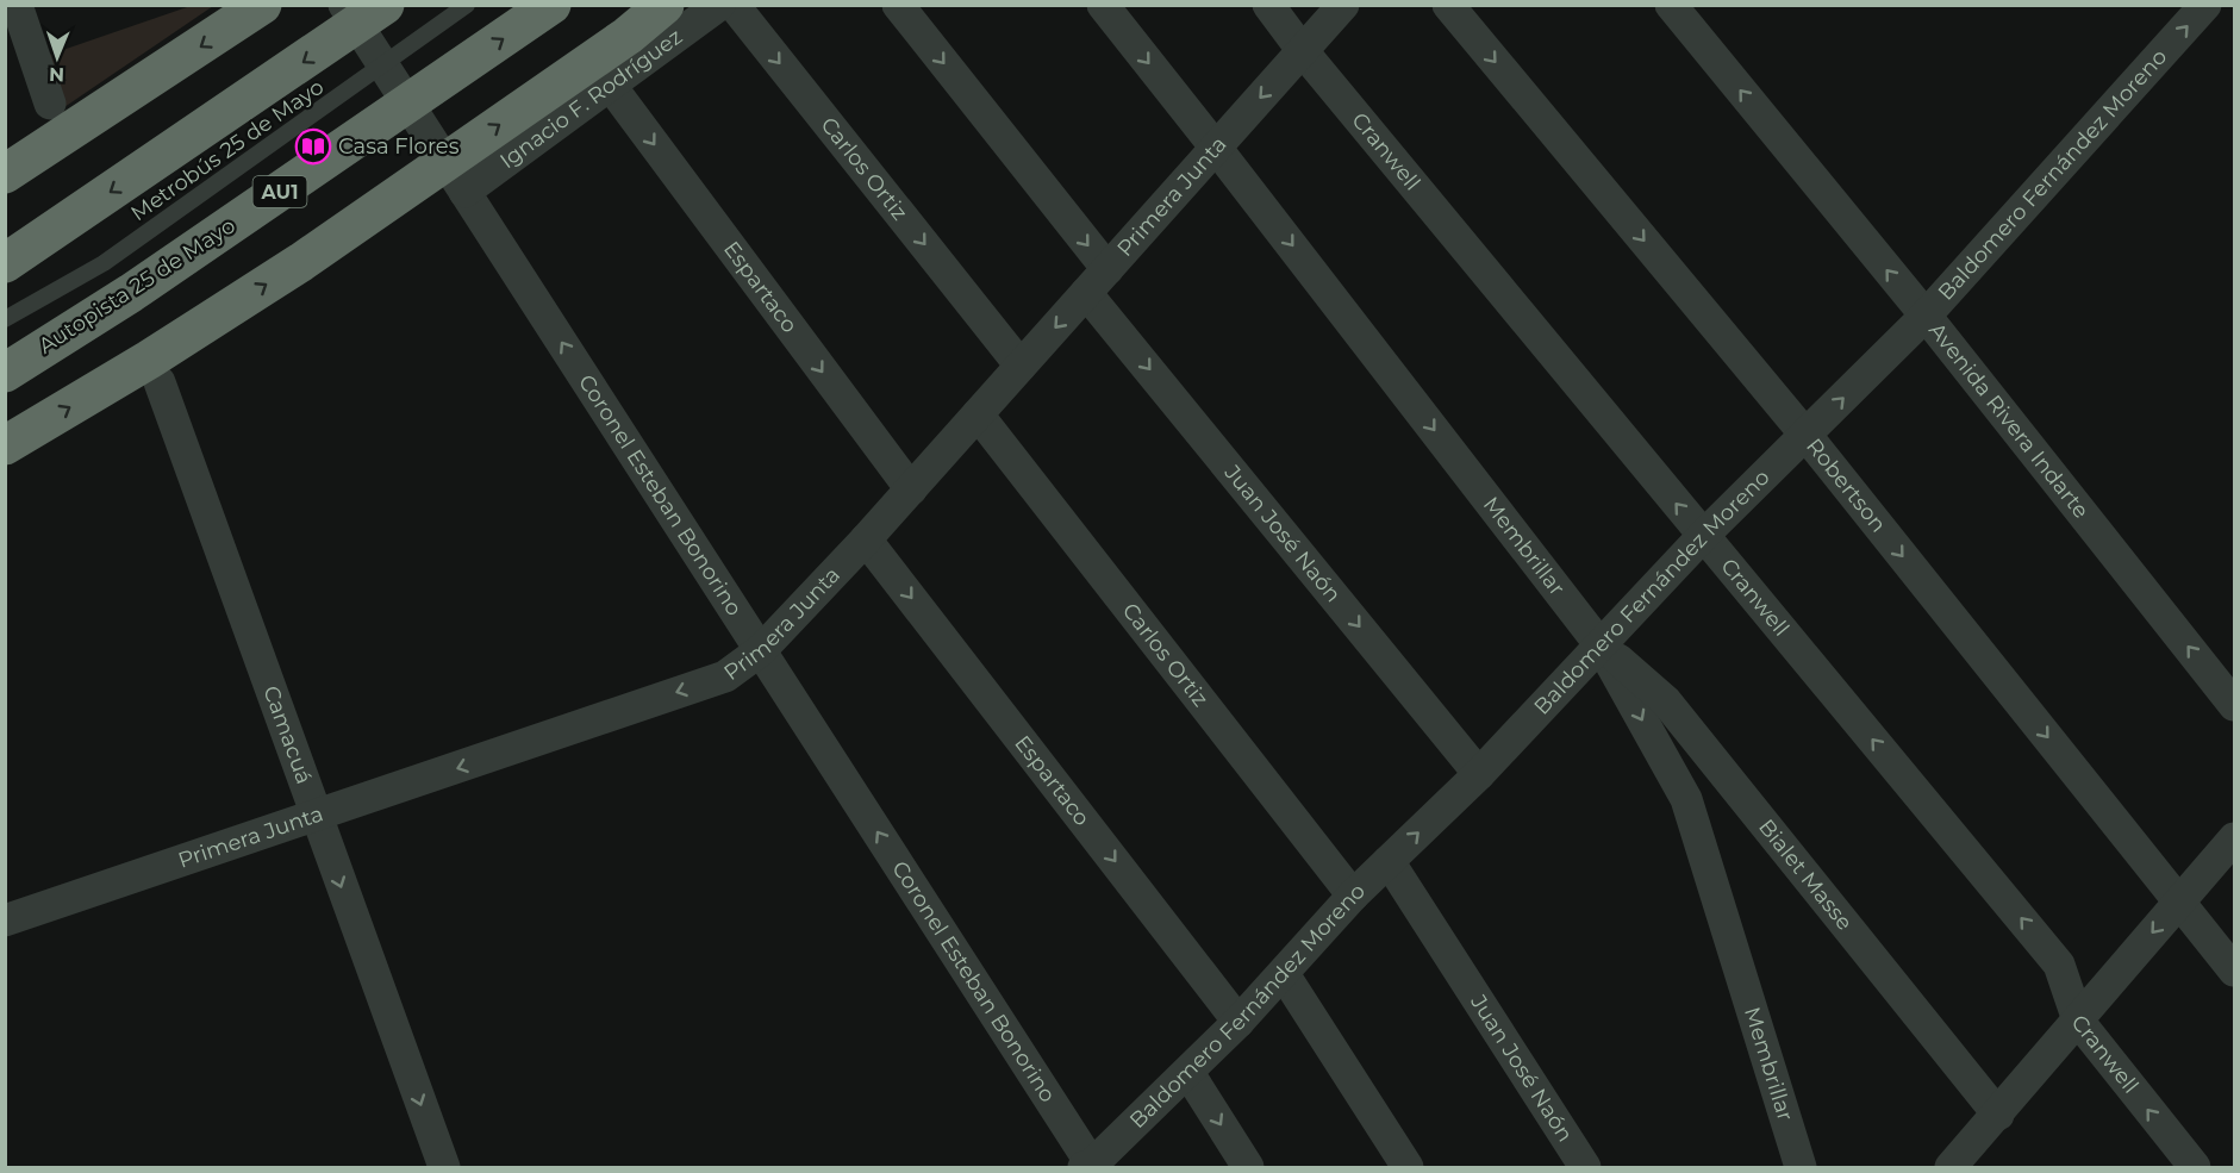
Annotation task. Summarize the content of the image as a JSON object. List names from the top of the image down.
{
  "streets": {
    "highway": ["AU1", "Autopista 25 de Mayo"],
    "street": [
      "Ignacio F. Rodríguez",
      "Cranwell",
      "Carlos Ortiz",
      "Baldomero Fernández Moreno",
      "Primera Junta",
      "Espartaco",
      "Avenida Rivera Indarte",
      "Robertson",
      "Coronel Esteban Bonorino",
      "Juan José Naón",
      "Membrillar",
      "Camacuá",
      "Bialet Masse"
    ],
    "lane": ["Metrobús 25 de Mayo"]
  },
  "crossings": [
    ["Ignacio F. Rodríguez", "Espartaco"],
    ["Ignacio F. Rodríguez", "Coronel Esteban Bonorino"],
    ["Cranwell", "Baldomero Fernández Moreno"],
    ["Cranwell", "Primera Junta"],
    ["Carlos Ortiz", "Baldomero Fernández Moreno"],
    ["Carlos Ortiz", "Primera Junta"],
    ["Baldomero Fernández Moreno", "Espartaco"],
    ["Baldomero Fernández Moreno", "Avenida Rivera Indarte"],
    ["Baldomero Fernández Moreno", "Robertson"],
    ["Baldomero Fernández Moreno", "Coronel Esteban Bonorino"],
    ["Baldomero Fernández Moreno", "Juan José Naón"],
    ["Baldomero Fernández Moreno", "Membrillar"],
    ["Baldomero Fernández Moreno", "Bialet Masse"],
    ["Primera Junta", "Espartaco"],
    ["Primera Junta", "Coronel Esteban Bonorino"],
    ["Primera Junta", "Juan José Naón"],
    ["Primera Junta", "Membrillar"],
    ["Primera Junta", "Camacuá"],
    ["Membrillar", "Bialet Masse"]
  ],
  "one_way": [
    "Cranwell",
    "Carlos Ortiz",
    "Baldomero Fernández Moreno",
    "Primera Junta",
    "Espartaco",
    "Avenida Rivera Indarte",
    "Robertson",
    "Coronel Esteban Bonorino",
    "Juan José Naón",
    "Membrillar",
    "Camacuá"
  ],
  "places": {
    "library": ["Casa Flores"]
  },
  "north": "bottom"
}
